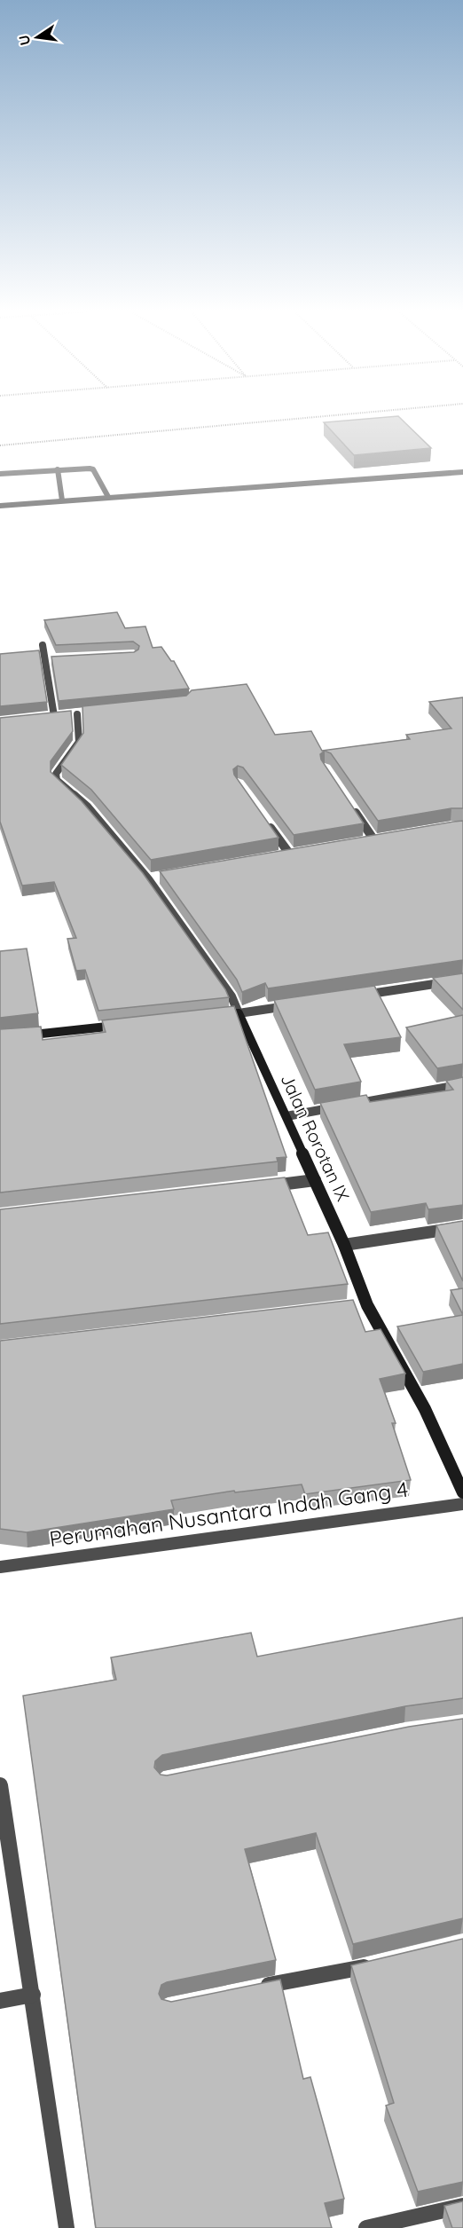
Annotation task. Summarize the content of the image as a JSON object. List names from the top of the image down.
{
  "streets": {
    "street": ["Jalan Rorotan IX", "Perumahan Nusantara Indah Gang 4"]
  },
  "north": "left"
}
